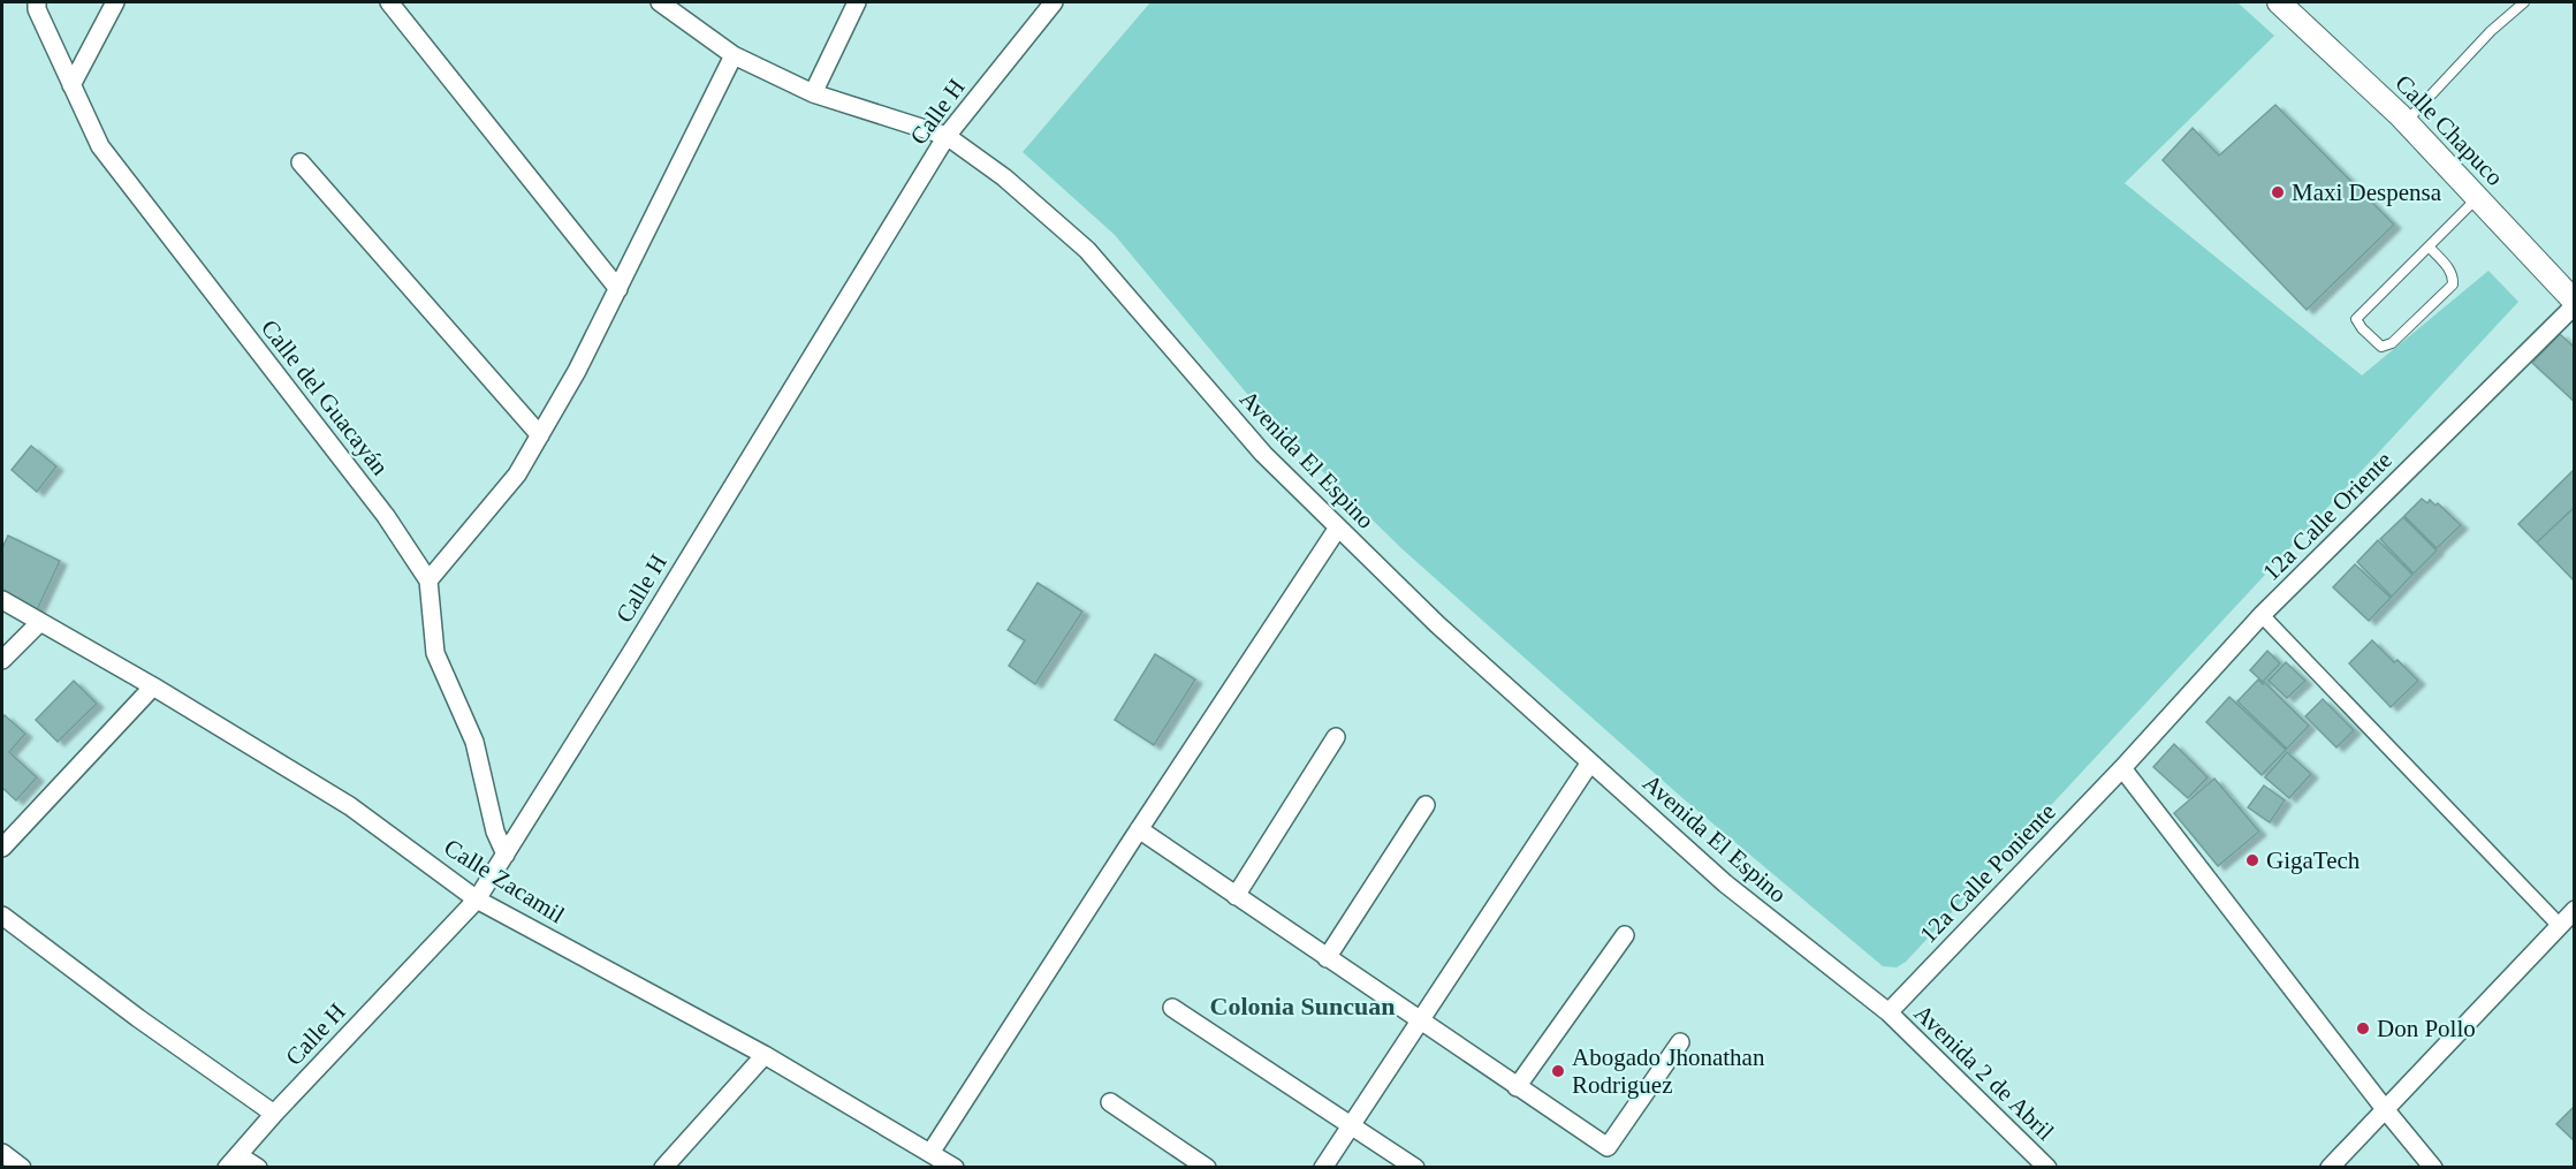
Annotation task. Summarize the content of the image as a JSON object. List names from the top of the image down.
{
  "streets": {
    "street": [
      "Calle H",
      "Calle Chapuco",
      "Calle del Guacayán",
      "Avenida El Espino",
      "12a Calle Oriente",
      "12a Calle Poniente",
      "Calle Zacamil",
      "Avenida 2 de Abril"
    ]
  },
  "crossings": [
    ["Calle H", "Calle del Guacayán"],
    ["Calle H", "Avenida El Espino"],
    ["Calle H", "Calle Zacamil"],
    ["Calle Chapuco", "12a Calle Oriente"],
    ["Avenida El Espino", "12a Calle Poniente"],
    ["Avenida El Espino", "Avenida 2 de Abril"],
    ["12a Calle Oriente", "12a Calle Poniente"],
    ["12a Calle Poniente", "Avenida 2 de Abril"]
  ],
  "districts": ["Colonia Suncuan"],
  "places": [
    "Maxi Despensa",
    "GigaTech",
    "Don Pollo",
    "Abogado Jhonathan Rodriguez"
  ]
}
